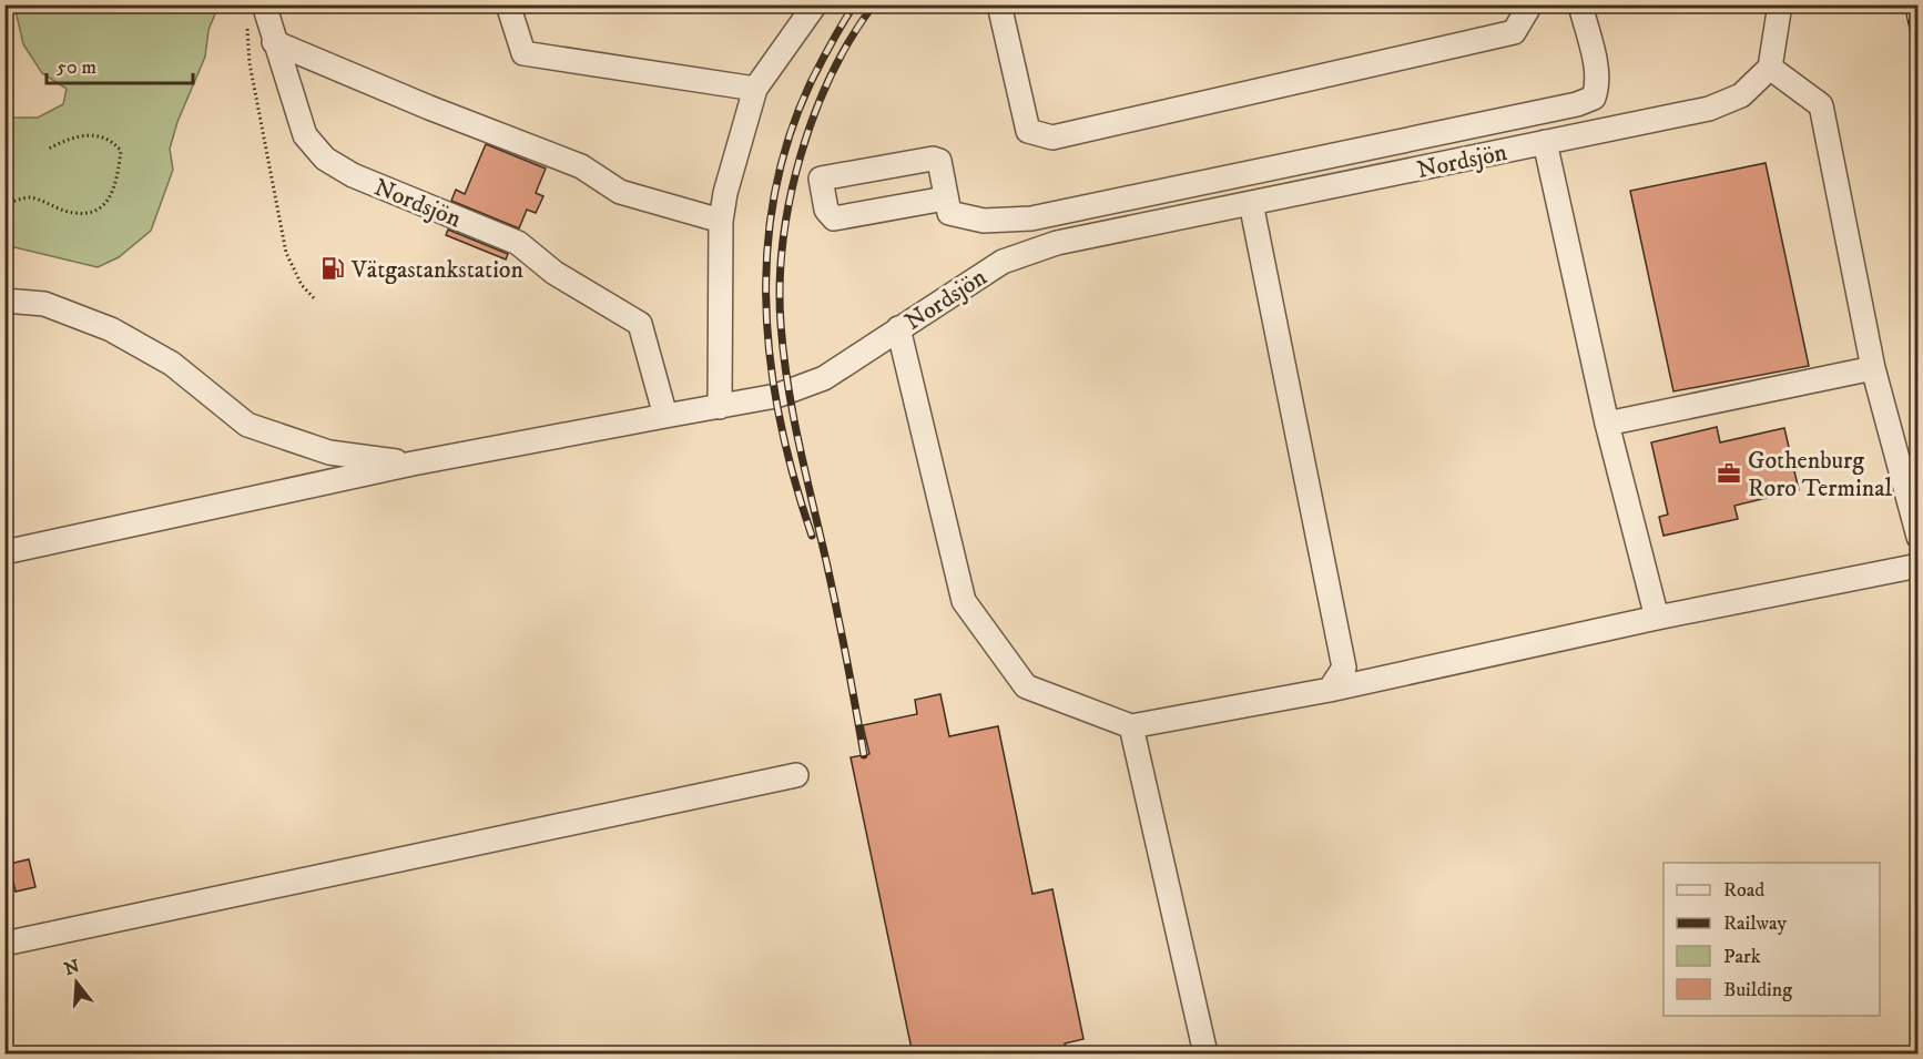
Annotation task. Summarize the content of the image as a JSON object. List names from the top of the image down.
{
  "streets": {
    "street": ["Nordsjön"]
  },
  "places": {
    "fuel station": ["Vätgastankstation"],
    "office": ["Gothenburg Roro Terminal"]
  },
  "legend": [
    "Road",
    "Railway",
    "Park",
    "Building"
  ],
  "scale_bar": "50 m",
  "north": "top"
}
